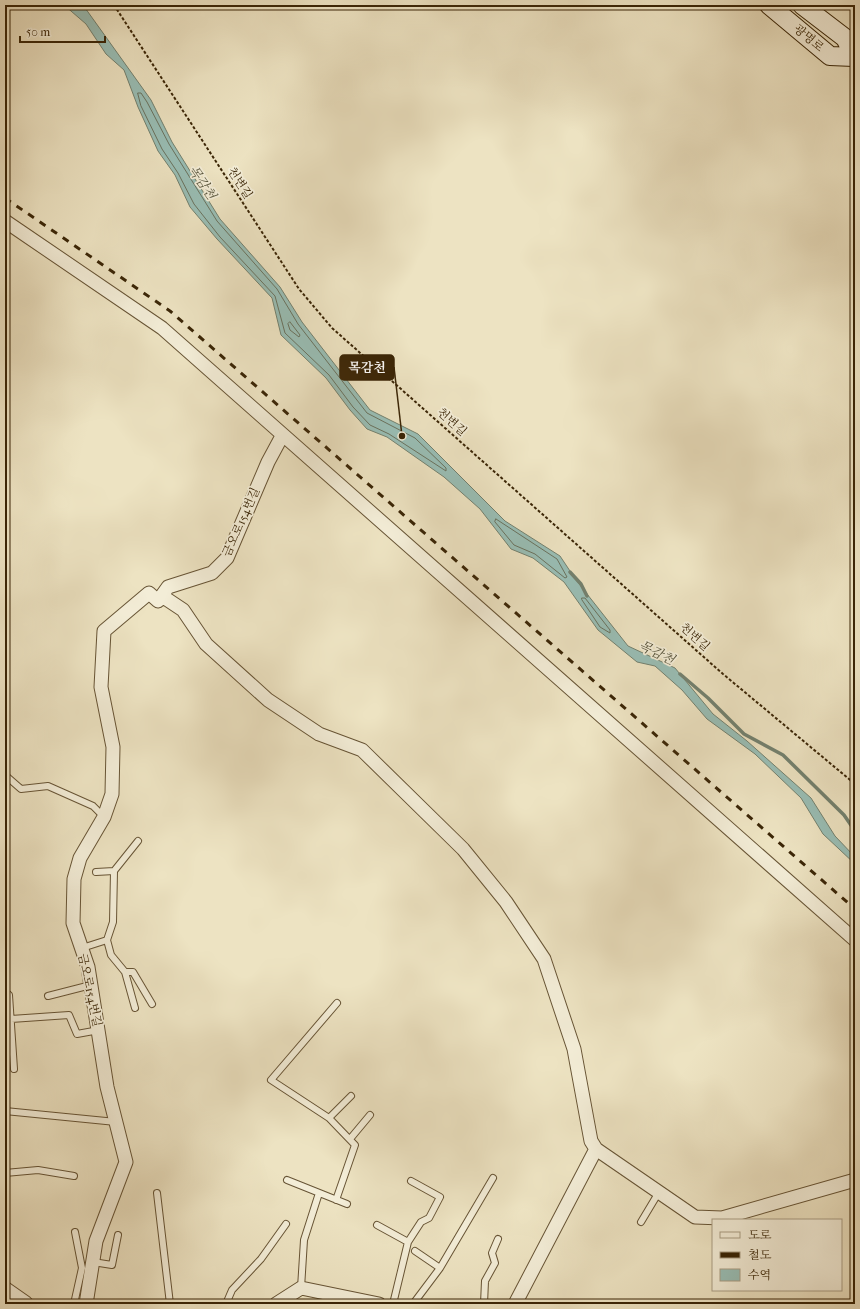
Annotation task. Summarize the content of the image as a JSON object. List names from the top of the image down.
{
  "streets": {
    "main road": ["광명로"],
    "street": ["금오로154번길"],
    "path": ["천변길"]
  },
  "water": ["목감천"],
  "places": ["목감천"],
  "legend": ["도로", "철도", "수역"],
  "scale_bar": "50 m"
}
